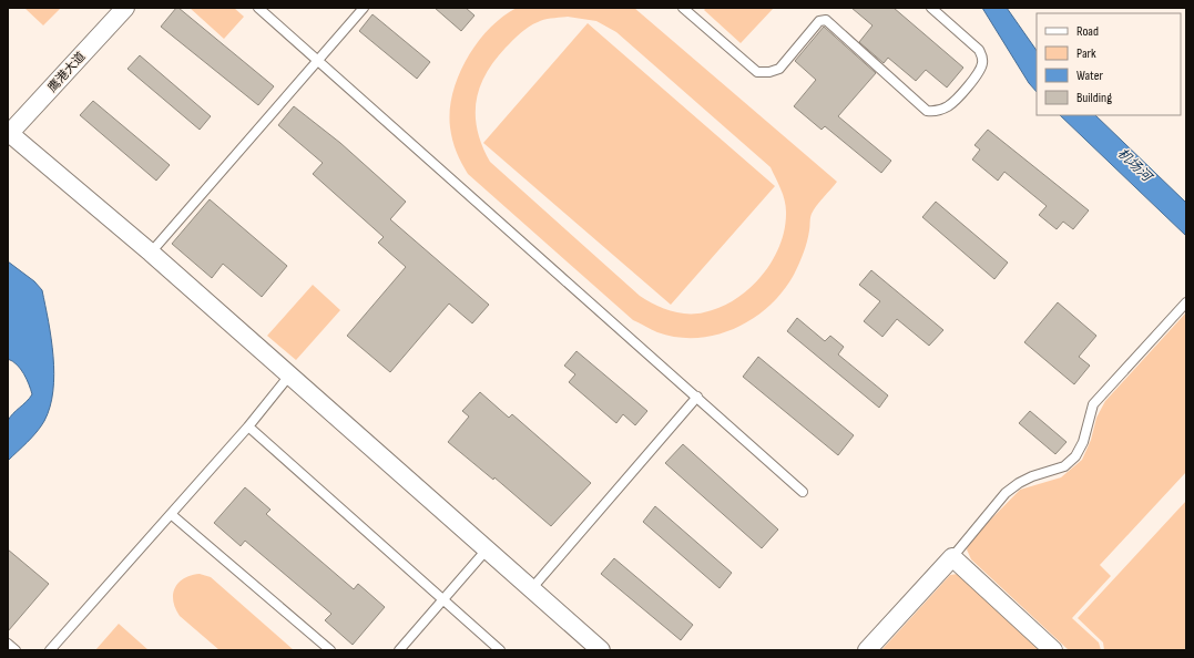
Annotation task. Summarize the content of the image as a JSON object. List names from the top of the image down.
{
  "streets": {
    "street": ["鹰港大道"]
  },
  "water": ["机场河"],
  "legend": [
    "Road",
    "Park",
    "Water",
    "Building"
  ]
}
